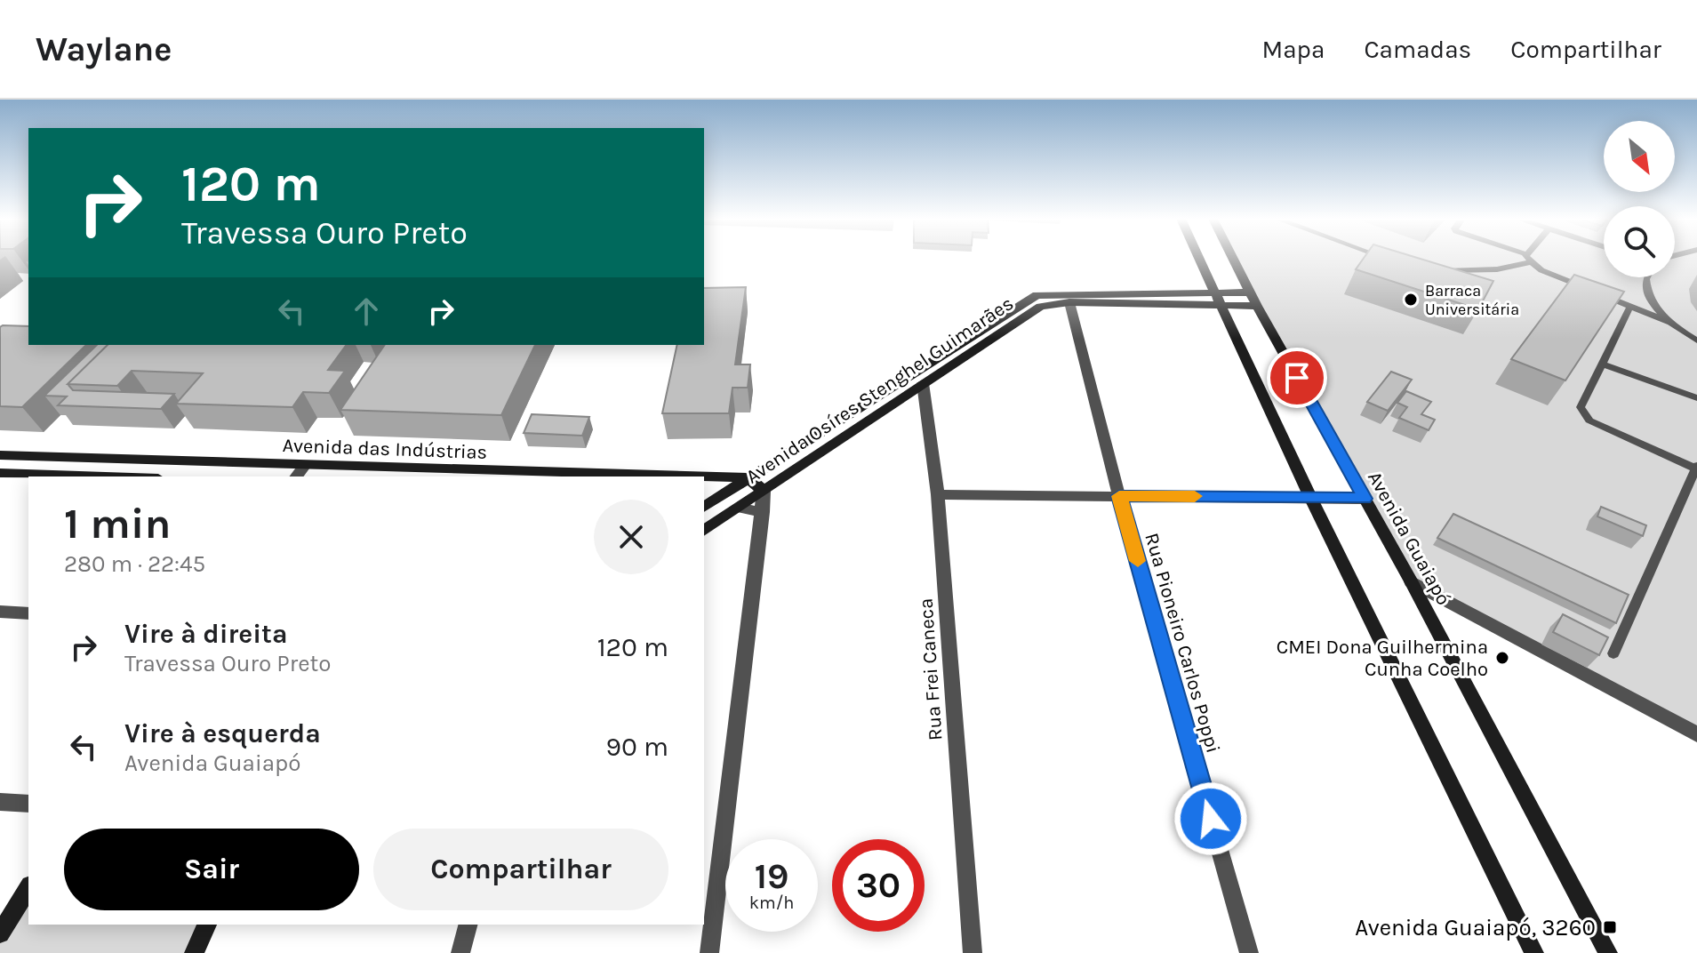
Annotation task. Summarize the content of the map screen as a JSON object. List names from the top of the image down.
{
  "streets": {
    "main road": ["Avenida Osíres Stenghel Guimarães", "Avenida das Indústrias", "Avenida Guaiapó"],
    "street": ["Rua Pioneiro Carlos Poppi", "Rua Frei Caneca"]
  },
  "crossings": [
    ["Avenida Osíres Stenghel Guimarães", "Avenida das Indústrias"],
    ["Avenida Osíres Stenghel Guimarães", "Avenida Guaiapó"],
    ["Avenida Osíres Stenghel Guimarães", "Rua Pioneiro Carlos Poppi"],
    ["Avenida Osíres Stenghel Guimarães", "Rua Frei Caneca"]
  ],
  "places": {
    "other": ["Barraca Universitária", "CMEI Dona Guilhermina Cunha Coelho"],
    "transit": ["Avenida Guaiapó, 3260"]
  },
  "north": "bottom right",
  "page": {
    "header": "Waylane",
    "nav": ["Mapa", "Camadas", "Compartilhar"],
    "turn": ["120 m", "Travessa Ouro Preto"],
    "heading": ["1 min", "280 m · 22:45"],
    "list": [
      {
        "name": "Vire à direita",
        "note": "Travessa Ouro Preto",
        "value": "120 m"
      },
      {
        "name": "Vire à esquerda",
        "note": "Avenida Guaiapó",
        "value": "90 m"
      }
    ],
    "buttons": ["Sair", "Compartilhar"],
    "speed": "19 km/h",
    "limit": "30"
  }
}
